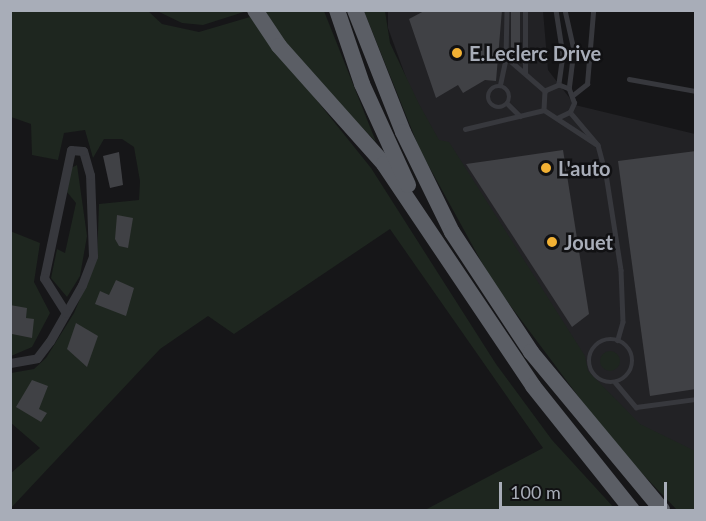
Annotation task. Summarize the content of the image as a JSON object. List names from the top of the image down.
{
  "places": ["E.Leclerc Drive", "L'auto", "Jouet"],
  "scale_bar": "100 m"
}
